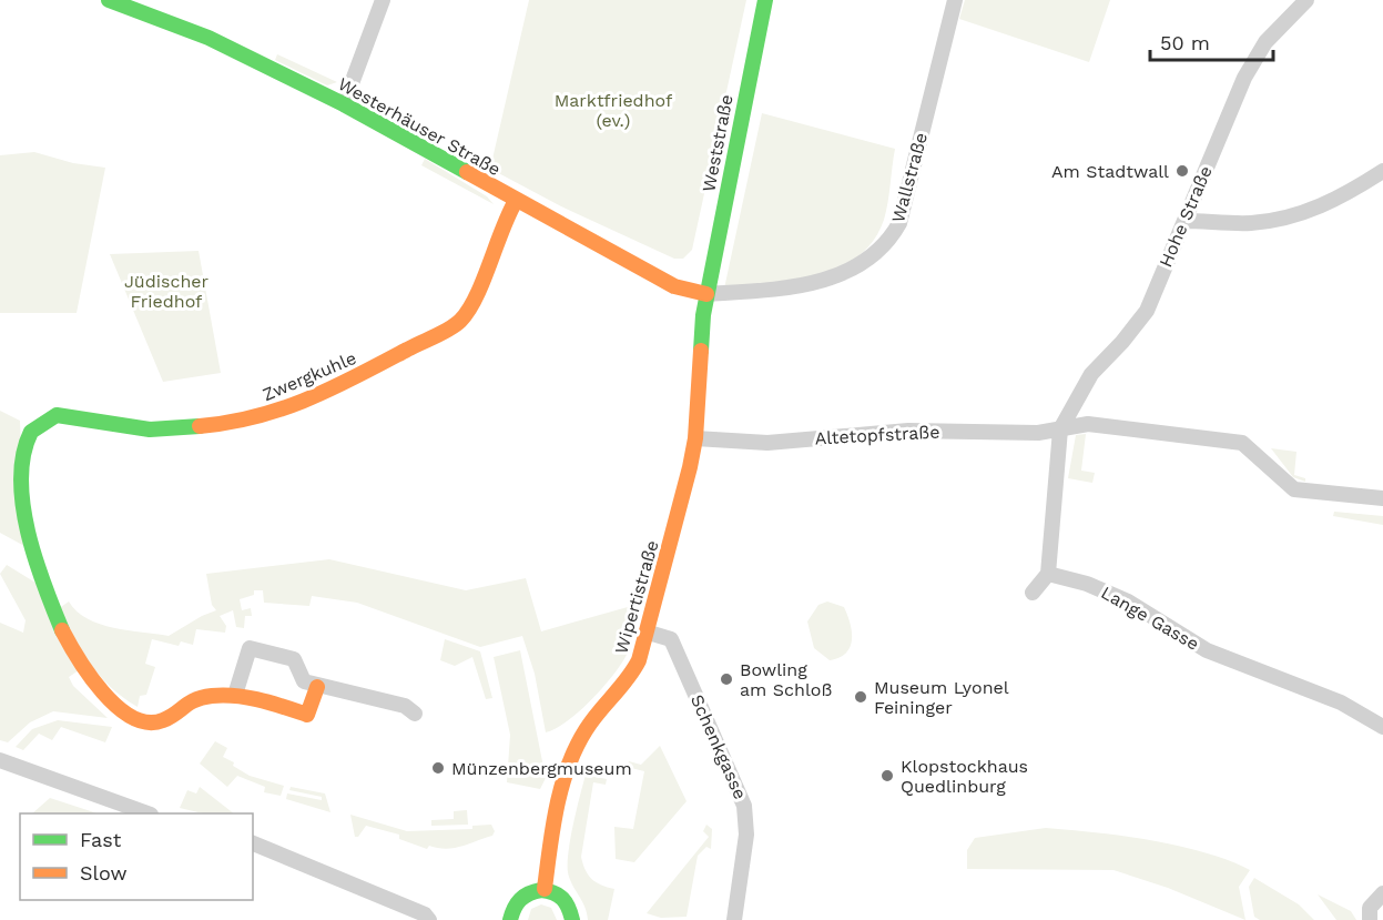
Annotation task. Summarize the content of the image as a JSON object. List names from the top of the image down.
{
  "streets": {
    "street": [
      "Westerhäuser Straße",
      "Weststraße",
      "Wallstraße",
      "Hohe Straße",
      "Zwergkuhle",
      "Altetopfstraße",
      "Wipertistraße",
      "Lange Gasse",
      "Schenkgasse"
    ]
  },
  "crossings": [
    ["Westerhäuser Straße", "Weststraße"],
    ["Westerhäuser Straße", "Wallstraße"],
    ["Westerhäuser Straße", "Zwergkuhle"],
    ["Westerhäuser Straße", "Wipertistraße"],
    ["Weststraße", "Wallstraße"],
    ["Weststraße", "Wipertistraße"],
    ["Wallstraße", "Wipertistraße"],
    ["Hohe Straße", "Altetopfstraße"],
    ["Altetopfstraße", "Wipertistraße"],
    ["Wipertistraße", "Schenkgasse"]
  ],
  "parks": ["Marktfriedhof (ev.)", "Jüdischer Friedhof"],
  "places": [
    "Am Stadtwall",
    "Bowling am Schloß",
    "Museum Lyonel Feininger",
    "Münzenbergmuseum",
    "Klopstockhaus Quedlinburg"
  ],
  "legend": ["Fast", "Slow"],
  "scale_bar": "50 m"
}
